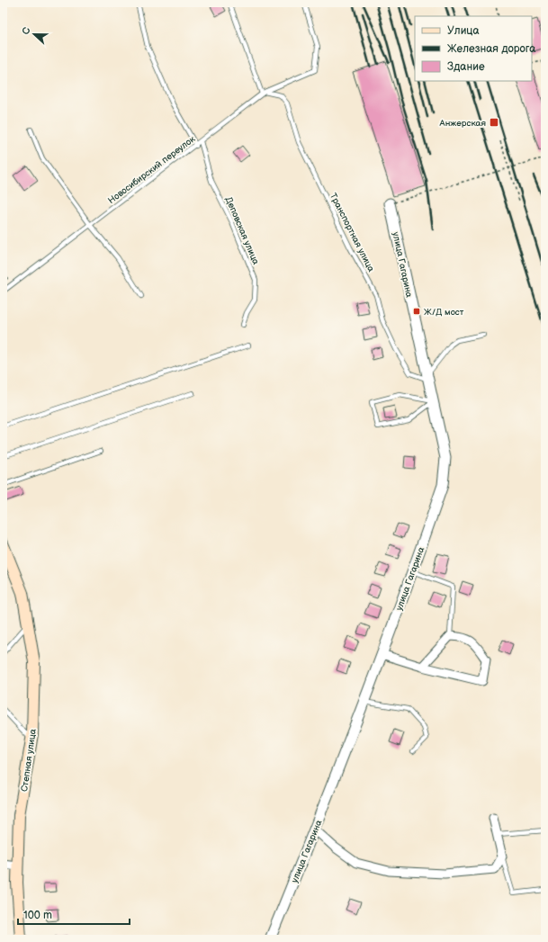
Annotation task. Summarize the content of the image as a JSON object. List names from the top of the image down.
{
  "streets": {
    "main road": ["Степная улица"],
    "street": ["улица Гагарина"],
    "lane": ["Новосибирский переулок", "Деповская улица", "Транспортная улица"]
  },
  "crossings": [
    ["Новосибирский переулок", "Деповская улица"],
    ["Новосибирский переулок", "Транспортная улица"],
    ["Транспортная улица", "улица Гагарина"]
  ],
  "places": {
    "transit": ["Анжерская", "Ж/Д мост"]
  },
  "legend": ["Улица", "Железная дорога", "Здание"],
  "scale_bar": "100 m",
  "north": "left"
}
